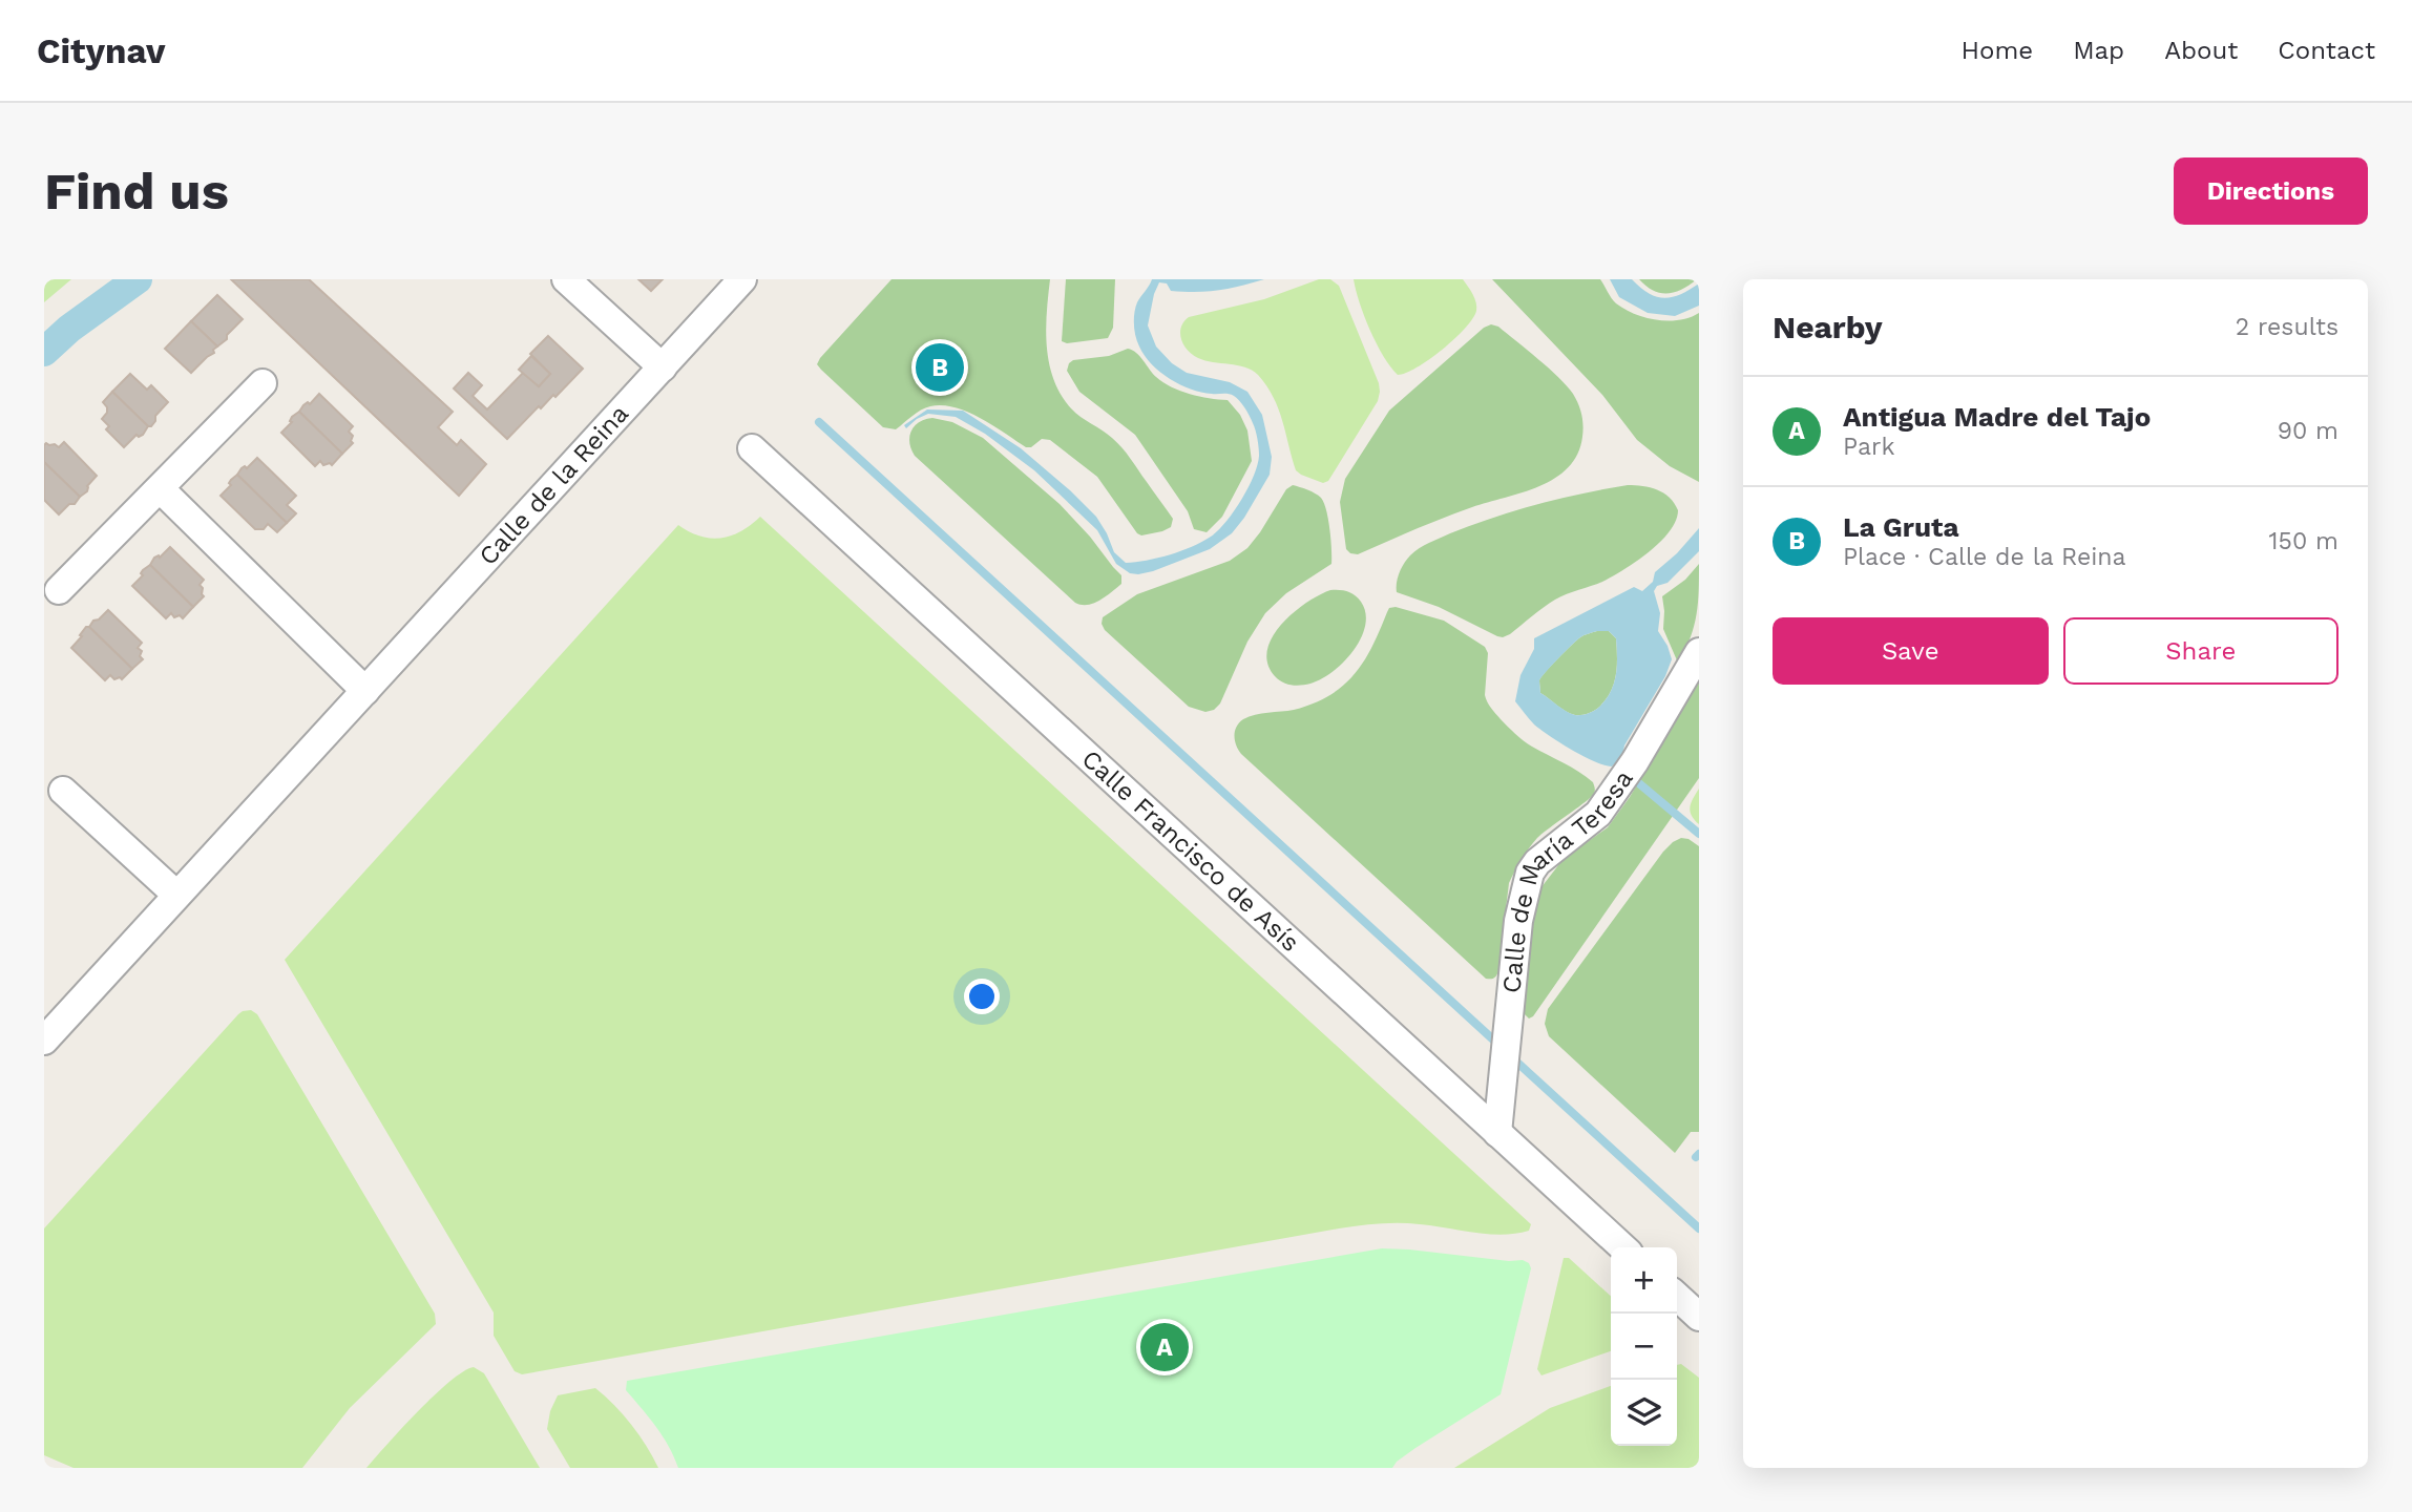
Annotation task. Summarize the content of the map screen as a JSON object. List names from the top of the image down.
{
  "streets": {
    "street": ["Calle de la Reina", "Calle Francisco de Asís", "Calle de María Teresa"]
  },
  "crossings": [
    ["Calle Francisco de Asís", "Calle de María Teresa"]
  ],
  "page": {
    "header": "Citynav",
    "nav": [
      "Home",
      "Map",
      "About",
      "Contact"
    ],
    "buttons": [
      "Directions",
      ["Save", "Share"]
    ],
    "title": "Find us",
    "heading": ["Nearby", "2 results"],
    "pins": ["B", "A"],
    "list": [
      {
        "mark": "A",
        "name": "Antigua Madre del Tajo",
        "note": "Park",
        "value": "90 m"
      },
      {
        "mark": "B",
        "name": "La Gruta",
        "note": "Place · Calle de la Reina",
        "value": "150 m"
      }
    ],
    "map_buttons": ["+", "−"]
  }
}
